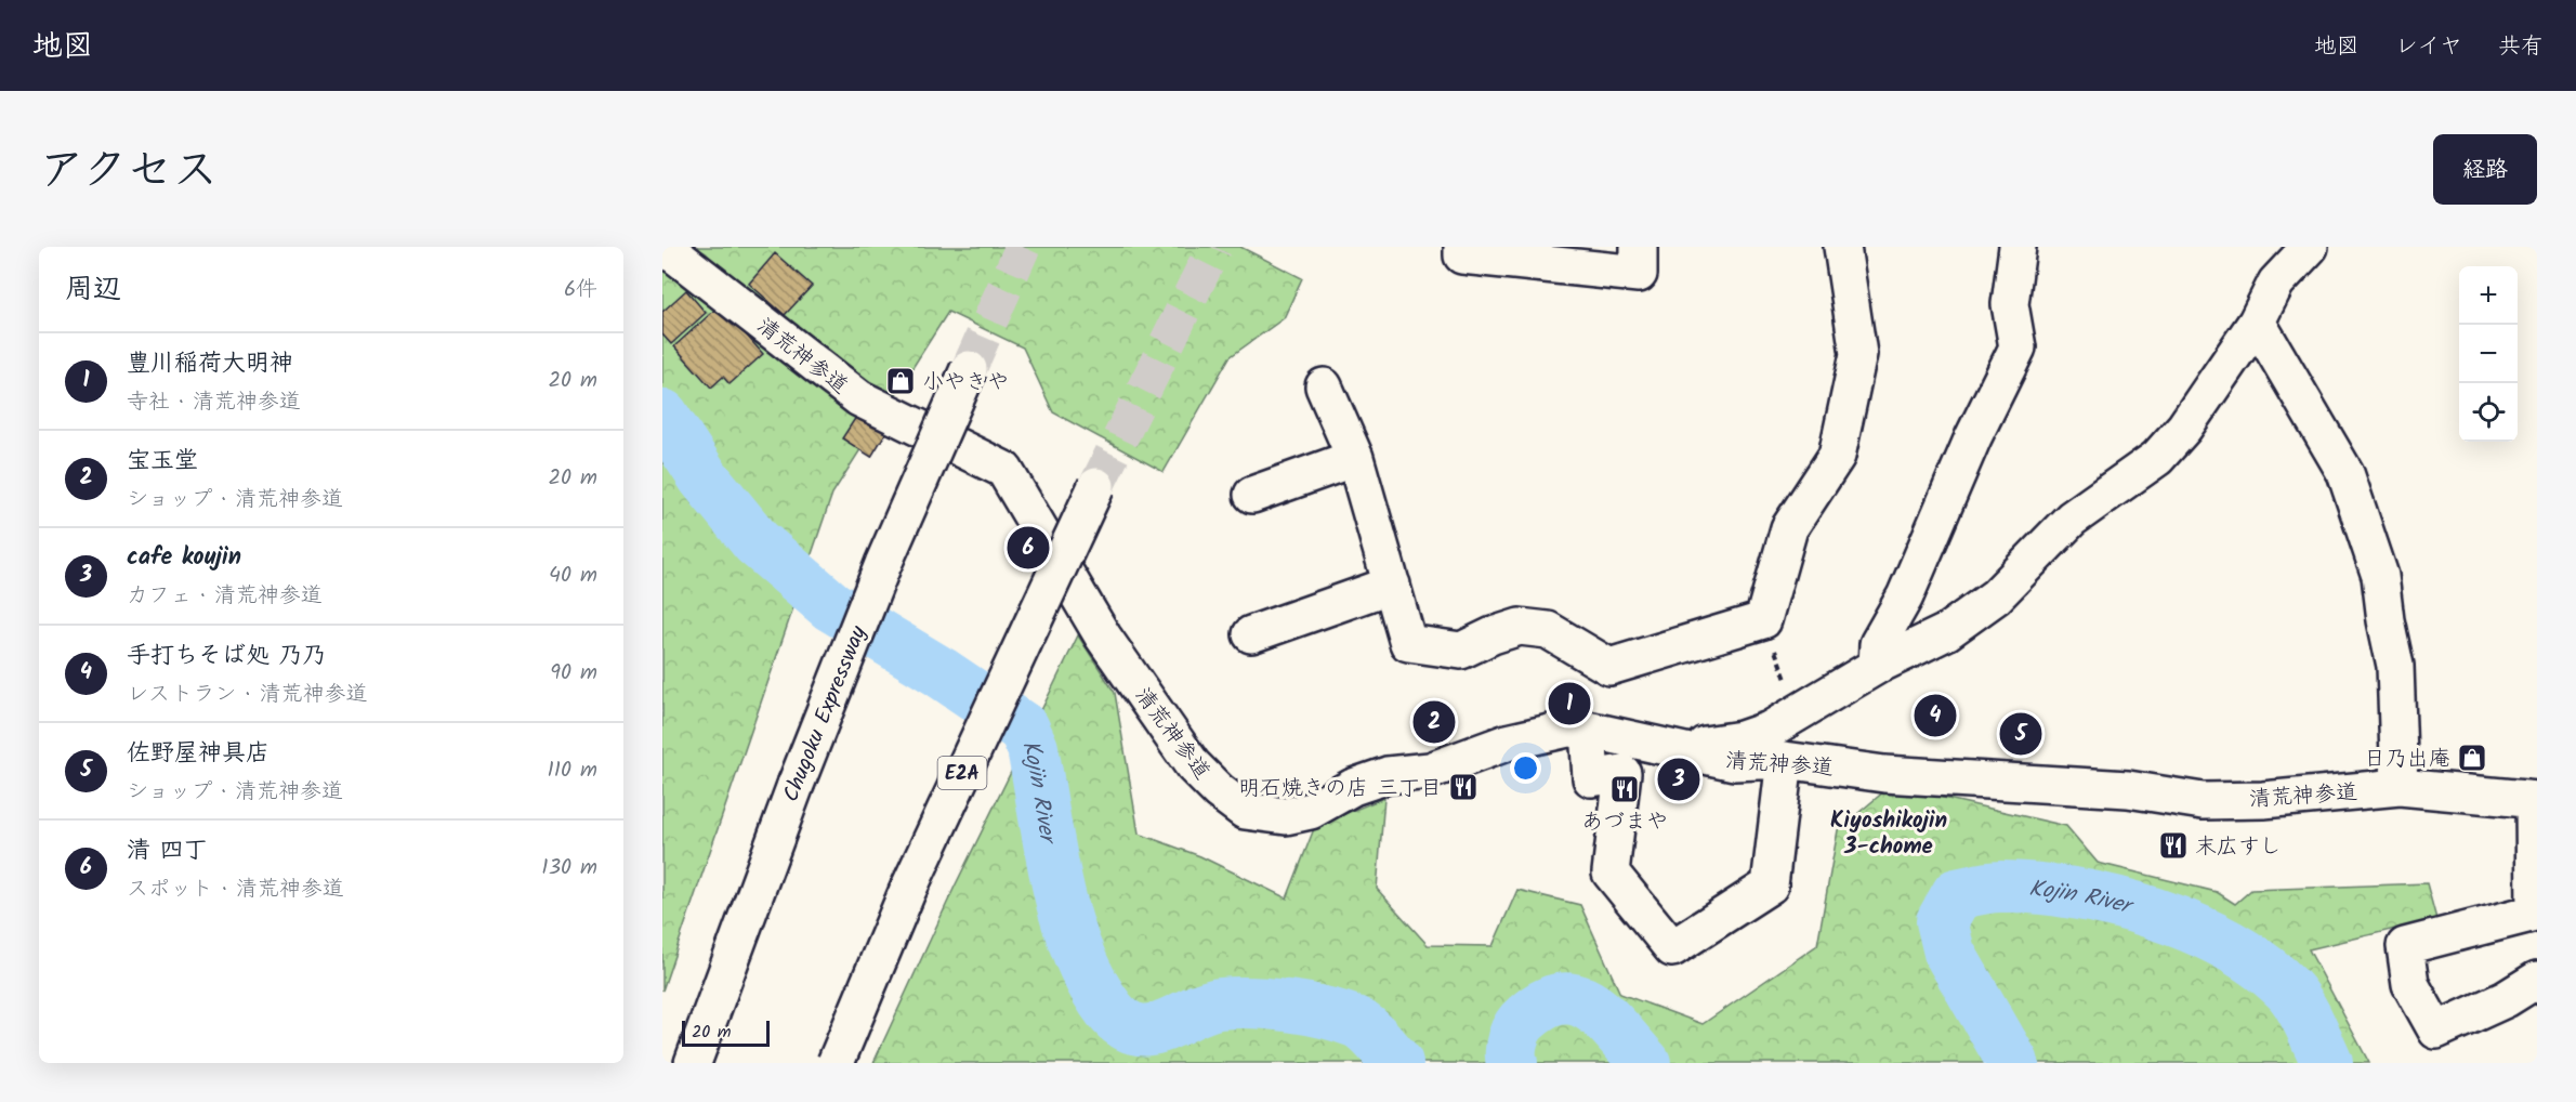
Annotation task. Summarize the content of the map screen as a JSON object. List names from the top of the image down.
{
  "streets": {
    "main road": ["清荒神参道", "Chugoku Expressway", "E2A"]
  },
  "districts": ["Kiyoshikojin 3-chome"],
  "water": ["Kojin River"],
  "places": {
    "shop": ["小やきや", "日乃出庵"],
    "restaurant": ["明石焼きの店 三丁目", "あづまや", "末広すし"]
  },
  "scale_bar": "20 m",
  "page": {
    "header": "地図",
    "nav": ["地図", "レイヤ", "共有"],
    "title": "アクセス",
    "buttons": "経路",
    "heading": ["周辺", "6件"],
    "map_buttons": ["+", "−"],
    "list": [
      {
        "mark": "1",
        "name": "豊川稲荷大明神",
        "note": "寺社 · 清荒神参道",
        "value": "20 m"
      },
      {
        "mark": "2",
        "name": "宝玉堂",
        "note": "ショップ · 清荒神参道",
        "value": "20 m"
      },
      {
        "mark": "3",
        "name": "cafe koujin",
        "note": "カフェ · 清荒神参道",
        "value": "40 m"
      },
      {
        "mark": "4",
        "name": "手打ちそば処 乃乃",
        "note": "レストラン · 清荒神参道",
        "value": "90 m"
      },
      {
        "mark": "5",
        "name": "佐野屋神具店",
        "note": "ショップ · 清荒神参道",
        "value": "110 m"
      },
      {
        "mark": "6",
        "name": "清 四丁",
        "note": "スポット · 清荒神参道",
        "value": "130 m"
      }
    ],
    "pins": [
      "6",
      "1",
      "4",
      "2",
      "5",
      "3"
    ],
    "scale": "20 m"
  }
}
